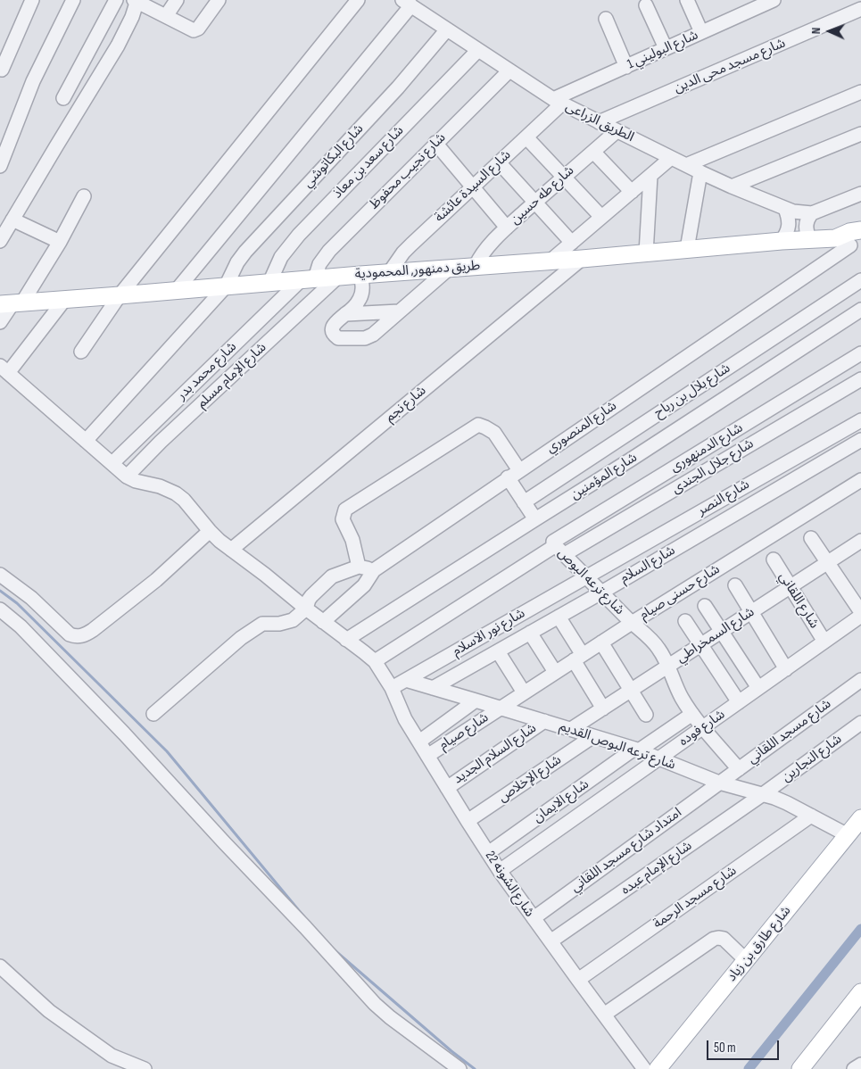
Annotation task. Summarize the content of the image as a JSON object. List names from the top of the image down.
{
  "streets": {
    "main road": ["طريق دمنهور, المحمودية", "شارع طارق بن زياد"],
    "street": [
      "شارع البوليني 1",
      "شارع مسجد محى الدين",
      "الطريق الزراعى",
      "شارع البكاتوشي",
      "شارع سعد بن معاذ",
      "شارع نجيب محفوظ",
      "شارع السيدة عائشة",
      "شارع طه حسين",
      "شارع محمد بدر",
      "شارع الإمام مسلم",
      "شارع بلال بن رباح",
      "شارع نجم",
      "شارع المنصوري",
      "شارع الدمنهورى",
      "شارع جلال الجندى",
      "شارع المؤمنين",
      "شارع النصر",
      "شارع السلام",
      "شارع ترعه البوص",
      "شارع حسنى صيام",
      "شارع اللقاني",
      "شارع نور الاسلام",
      "شارع السمخراطي",
      "شارع فوده",
      "شارع صيام",
      "شارع مسجد اللقاني",
      "شارع ترعه البوص القديم",
      "شارع السلام الجديد",
      "شارع النجارين",
      "شارع الإخلاص",
      "شارع الايمان",
      "امتداد شارع مسجد اللقاني",
      "شارع الإمام عبده",
      "شارع الشونه 22",
      "شارع مسجد الرحمة"
    ]
  },
  "crossings": [
    ["شارع البوليني 1", "الطريق الزراعى"],
    ["شارع البوليني 1", "شارع السيدة عائشة"],
    ["شارع مسجد محى الدين", "الطريق الزراعى"],
    ["الطريق الزراعى", "شارع البكاتوشي"],
    ["الطريق الزراعى", "شارع سعد بن معاذ"],
    ["الطريق الزراعى", "شارع نجيب محفوظ"],
    ["الطريق الزراعى", "شارع السيدة عائشة"],
    ["الطريق الزراعى", "شارع طه حسين"],
    ["شارع البكاتوشي", "طريق دمنهور, المحمودية"],
    ["شارع سعد بن معاذ", "طريق دمنهور, المحمودية"],
    ["شارع نجيب محفوظ", "طريق دمنهور, المحمودية"],
    ["شارع نجيب محفوظ", "شارع محمد بدر"],
    ["شارع السيدة عائشة", "طريق دمنهور, المحمودية"],
    ["شارع طه حسين", "طريق دمنهور, المحمودية"],
    ["طريق دمنهور, المحمودية", "شارع محمد بدر"],
    ["طريق دمنهور, المحمودية", "شارع الإمام مسلم"],
    ["طريق دمنهور, المحمودية", "شارع نجم"],
    ["طريق دمنهور, المحمودية", "شارع المنصوري"],
    ["شارع الإمام مسلم", "شارع الشونه 22"],
    ["شارع نجم", "شارع الشونه 22"],
    ["شارع المنصوري", "شارع الشونه 22"],
    ["شارع الدمنهورى", "شارع جلال الجندى"],
    ["شارع الدمنهورى", "شارع ترعه البوص"],
    ["شارع الدمنهورى", "شارع الشونه 22"],
    ["شارع جلال الجندى", "شارع ترعه البوص"],
    ["شارع المؤمنين", "شارع الشونه 22"],
    ["شارع النصر", "شارع ترعه البوص"],
    ["شارع النصر", "شارع نور الاسلام"],
    ["شارع السلام", "شارع ترعه البوص"],
    ["شارع السلام", "شارع ترعه البوص القديم"],
    ["شارع ترعه البوص", "شارع حسنى صيام"],
    ["شارع ترعه البوص", "شارع نور الاسلام"],
    ["شارع ترعه البوص", "شارع السمخراطي"],
    ["شارع ترعه البوص", "شارع فوده"],
    ["شارع ترعه البوص", "شارع مسجد اللقاني"],
    ["شارع حسنى صيام", "شارع صيام"],
    ["شارع حسنى صيام", "شارع ترعه البوص القديم"],
    ["شارع اللقاني", "شارع السمخراطي"],
    ["شارع اللقاني", "شارع فوده"],
    ["شارع نور الاسلام", "شارع ترعه البوص القديم"],
    ["شارع نور الاسلام", "شارع الشونه 22"],
    ["شارع السمخراطي", "شارع ترعه البوص القديم"],
    ["شارع فوده", "شارع ترعه البوص القديم"],
    ["شارع فوده", "شارع الايمان"],
    ["شارع فوده", "شارع الشونه 22"],
    ["شارع صيام", "شارع ترعه البوص القديم"],
    ["شارع صيام", "شارع الشونه 22"],
    ["شارع مسجد اللقاني", "شارع ترعه البوص القديم"],
    ["شارع مسجد اللقاني", "امتداد شارع مسجد اللقاني"],
    ["شارع ترعه البوص القديم", "شارع السلام الجديد"],
    ["شارع ترعه البوص القديم", "شارع النجارين"],
    ["شارع ترعه البوص القديم", "شارع الإخلاص"],
    ["شارع ترعه البوص القديم", "شارع الايمان"],
    ["شارع ترعه البوص القديم", "امتداد شارع مسجد اللقاني"],
    ["شارع ترعه البوص القديم", "شارع الإمام عبده"],
    ["شارع ترعه البوص القديم", "شارع مسجد الرحمة"],
    ["شارع ترعه البوص القديم", "شارع طارق بن زياد"],
    ["شارع السلام الجديد", "شارع الشونه 22"],
    ["شارع النجارين", "شارع الإمام عبده"],
    ["شارع الإخلاص", "شارع الشونه 22"],
    ["شارع الايمان", "شارع الشونه 22"],
    ["امتداد شارع مسجد اللقاني", "شارع الشونه 22"],
    ["شارع الإمام عبده", "شارع الشونه 22"],
    ["شارع الشونه 22", "شارع مسجد الرحمة"]
  ],
  "scale_bar": "50 m",
  "north": "left"
}
